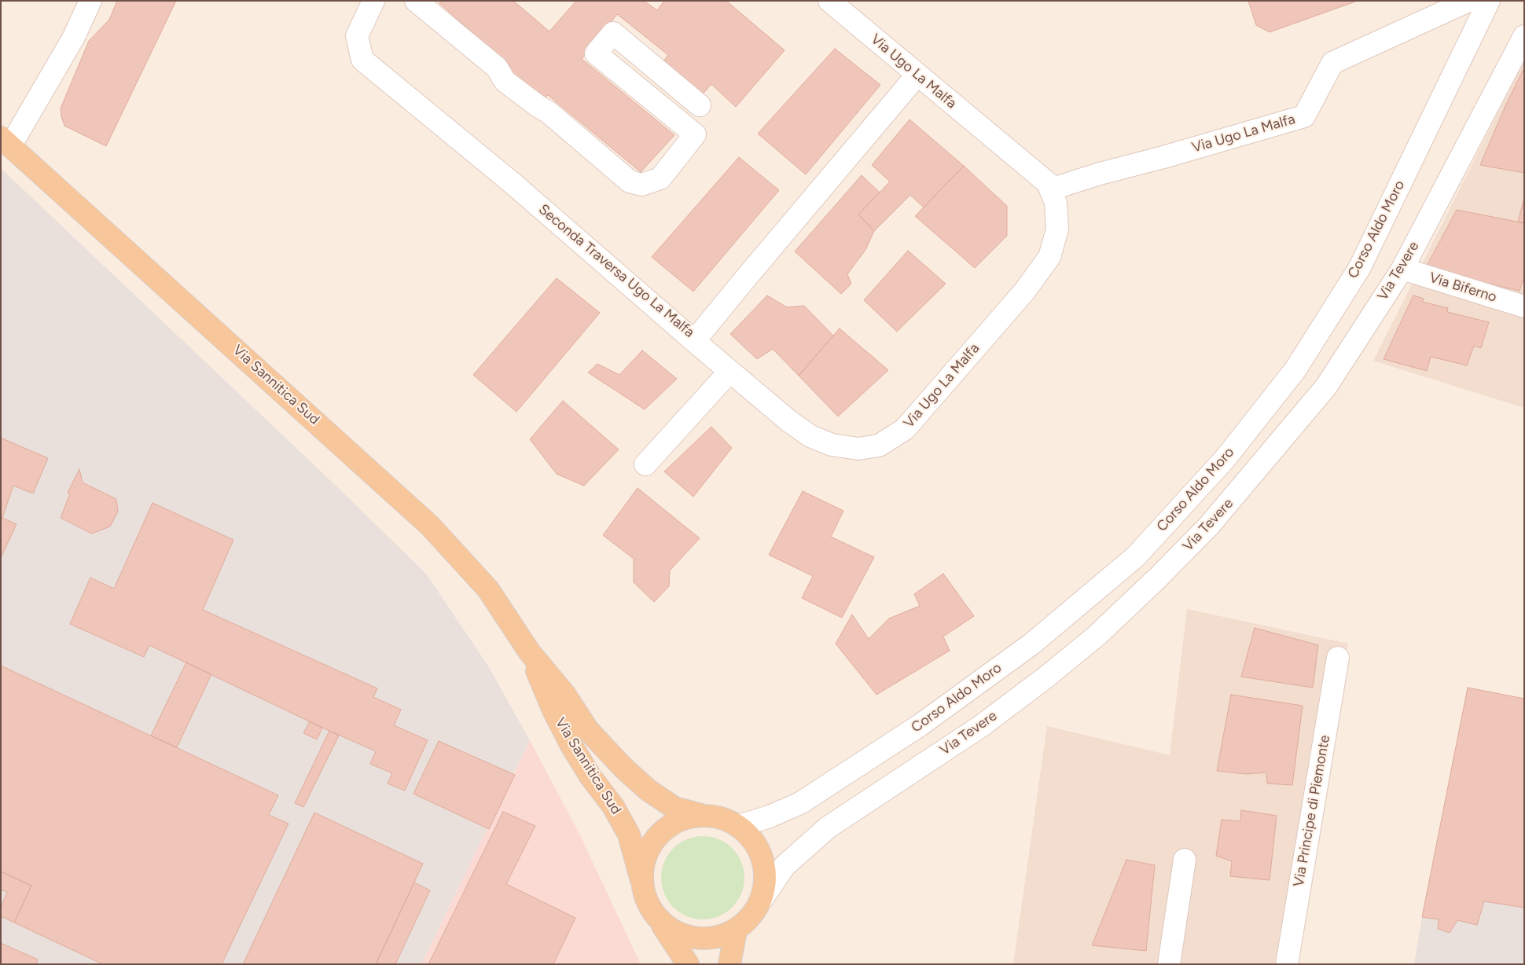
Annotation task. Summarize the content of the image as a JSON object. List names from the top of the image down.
{
  "streets": {
    "main road": ["Via Sannitica Sud"],
    "street": [
      "Via Ugo La Malfa",
      "Corso Aldo Moro",
      "Seconda Traversa Ugo La Malfa",
      "Via Tevere",
      "Via Biferno",
      "Via Principe di Piemonte"
    ]
  },
  "crossings": [
    ["Via Ugo La Malfa", "Seconda Traversa Ugo La Malfa"],
    ["Corso Aldo Moro", "Via Tevere"],
    ["Corso Aldo Moro", "Via Sannitica Sud"],
    ["Via Tevere", "Via Biferno"],
    ["Via Tevere", "Via Sannitica Sud"]
  ]
}
